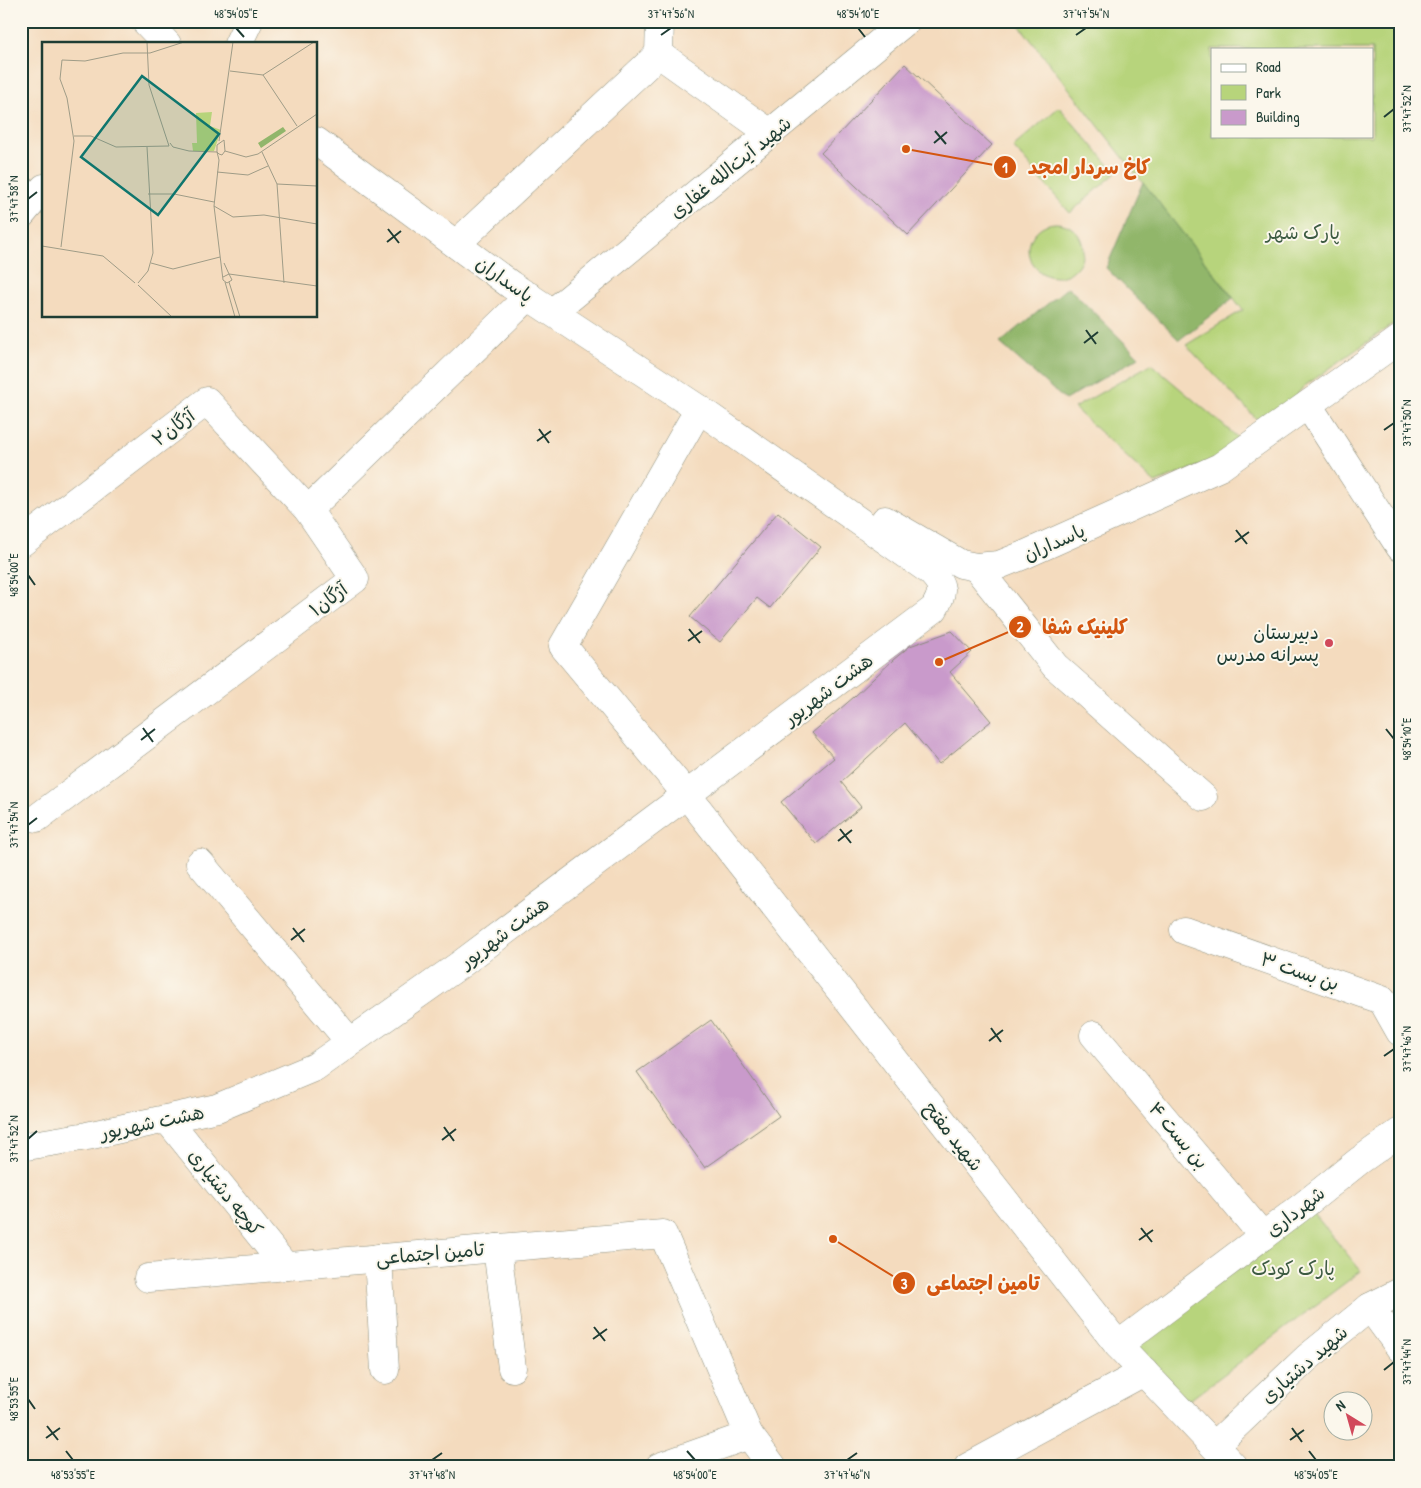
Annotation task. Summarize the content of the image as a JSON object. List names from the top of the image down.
{
  "streets": {
    "street": [
      "شهید آیت‌الله غفاری",
      "پاسداران",
      "۲آژگان",
      "۱آژگان",
      "هشت شهریور",
      "بن بست ۳",
      "بن بست ۴",
      "شهید مفتح",
      "کوچه دشتیاری",
      "شهرداری",
      "تامین اجتماعی",
      "شهید دشتیاری"
    ]
  },
  "crossings": [
    ["شهید آیت‌الله غفاری", "پاسداران"],
    ["پاسداران", "هشت شهریور"],
    ["پاسداران", "شهید مفتح"],
    ["۲آژگان", "۱آژگان"],
    ["هشت شهریور", "شهید مفتح"],
    ["هشت شهریور", "کوچه دشتیاری"],
    ["بن بست ۴", "شهرداری"],
    ["شهید مفتح", "شهرداری"],
    ["شهید مفتح", "شهید دشتیاری"],
    ["کوچه دشتیاری", "تامین اجتماعی"]
  ],
  "parks": ["پارک شهر", "پارک کودک"],
  "places": [
    "کاخ سردار امجد",
    "دبیرستان پسرانه مدرس",
    "کلینیک شفا",
    "تامین اجتماعی"
  ],
  "legend": ["Road", "Park", "Building"],
  "north": "top left",
  "coordinates": [
    "48°54'05\"E",
    "37°47'56\"N",
    "48°54'10\"E",
    "37°47'54\"N",
    "37°47'52\"N",
    "37°47'58\"N",
    "37°47'50\"N",
    "48°54'00\"E",
    "37°47'46\"N",
    "37°47'44\"N",
    "48°53'55\"E",
    "37°47'48\"N"
  ]
}
